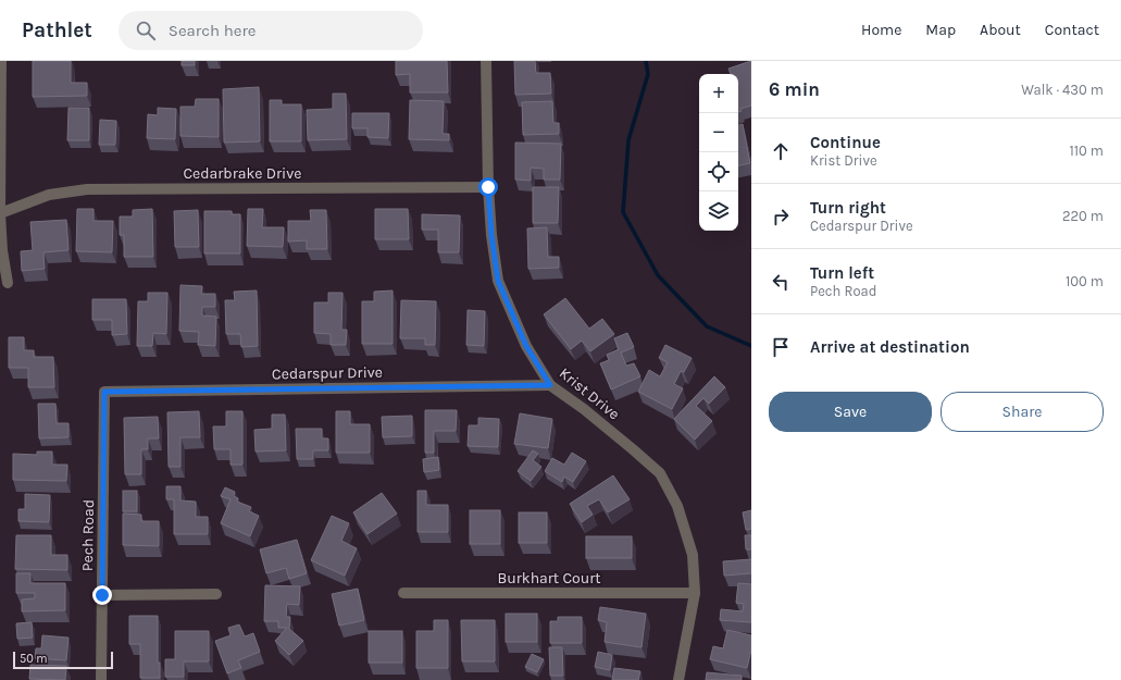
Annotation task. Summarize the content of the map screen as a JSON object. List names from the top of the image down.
{
  "streets": {
    "street": [
      "Cedarbrake Drive",
      "Cedarspur Drive",
      "Krist Drive",
      "Pech Road",
      "Burkhart Court"
    ]
  },
  "crossings": [
    ["Cedarbrake Drive", "Krist Drive"],
    ["Cedarspur Drive", "Krist Drive"],
    ["Cedarspur Drive", "Pech Road"],
    ["Krist Drive", "Burkhart Court"]
  ],
  "scale_bar": "50 m",
  "page": {
    "header": "Pathlet",
    "search": "Search here",
    "nav": [
      "Home",
      "Map",
      "About",
      "Contact"
    ],
    "heading": ["6 min", "Walk · 430 m"],
    "map_buttons": ["+", "−"],
    "list": [
      ["Continue", "Krist Drive", "110 m"],
      ["Turn right", "Cedarspur Drive", "220 m"],
      ["Turn left", "Pech Road", "100 m"],
      "Arrive at destination"
    ],
    "buttons": ["Save", "Share"],
    "scale": "50 m"
  }
}
